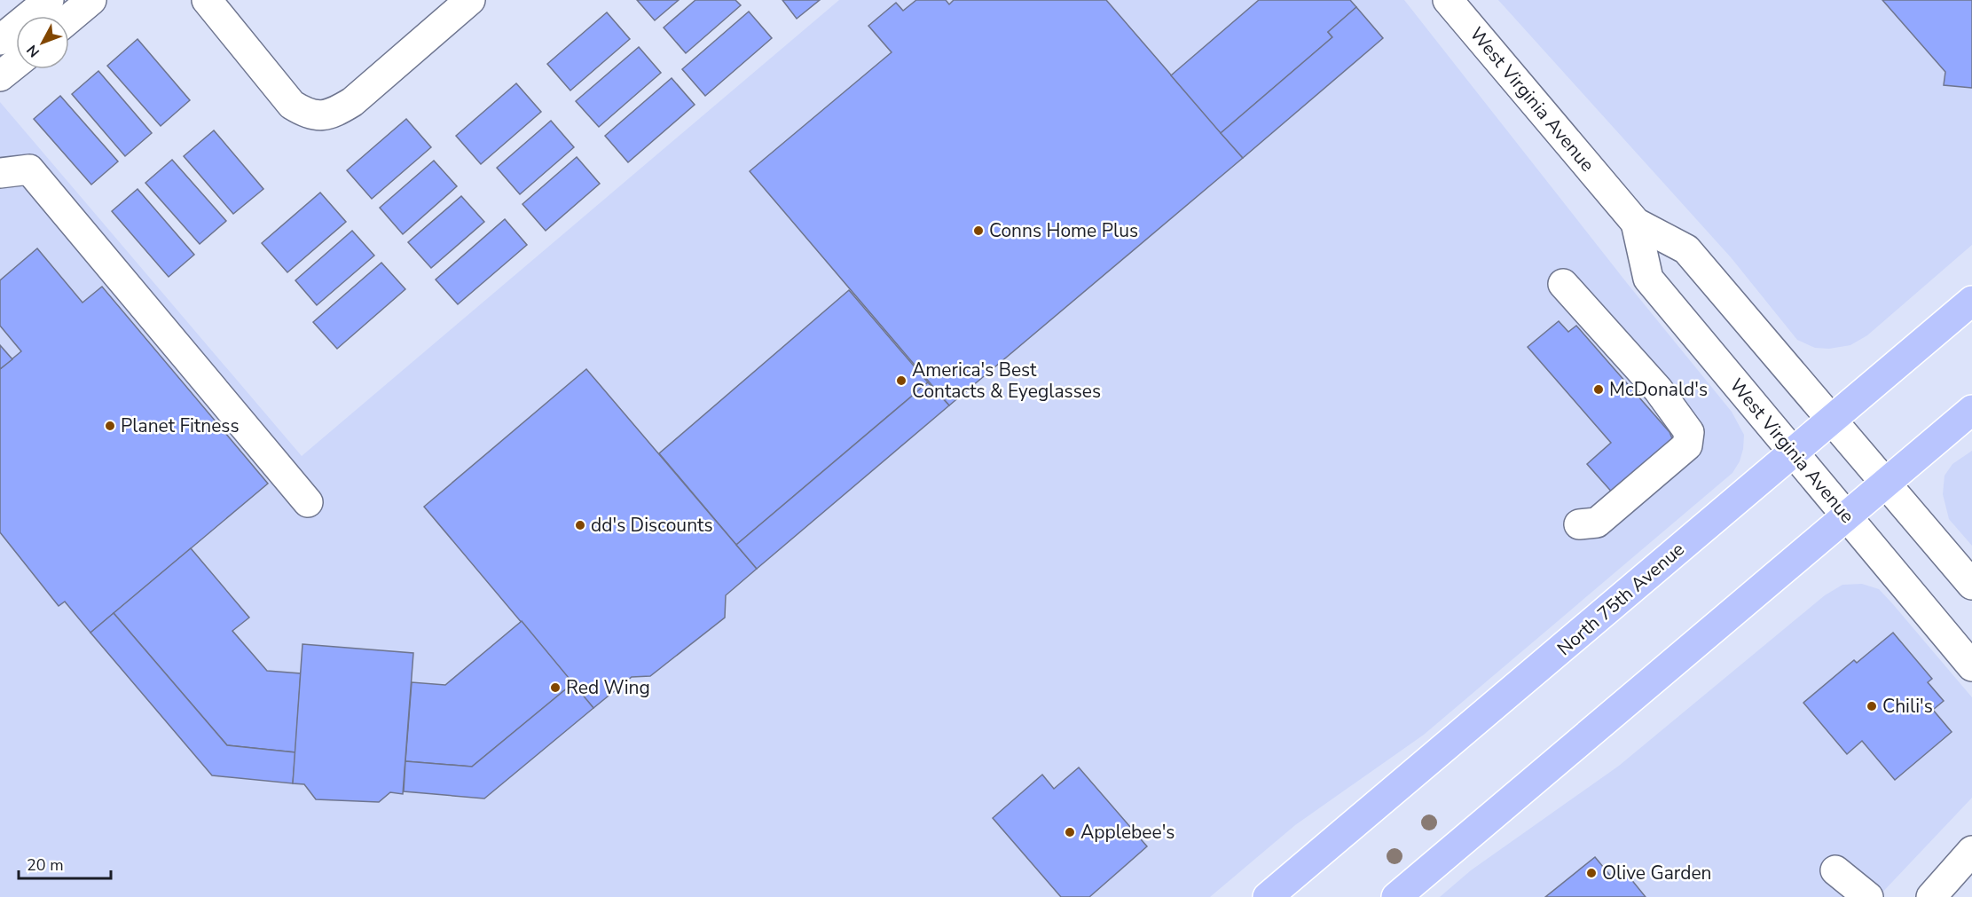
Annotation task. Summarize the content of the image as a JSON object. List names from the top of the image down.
{
  "streets": {
    "main road": ["North 75th Avenue"],
    "street": ["West Virginia Avenue"]
  },
  "crossings": [
    ["West Virginia Avenue", "North 75th Avenue"]
  ],
  "places": [
    "Conns Home Plus",
    "America's Best Contacts & Eyeglasses",
    "McDonald's",
    "Planet Fitness",
    "dd's Discounts",
    "Red Wing",
    "Chili's",
    "Applebee's",
    "Olive Garden"
  ],
  "scale_bar": "20 m",
  "north": "bottom left"
}
